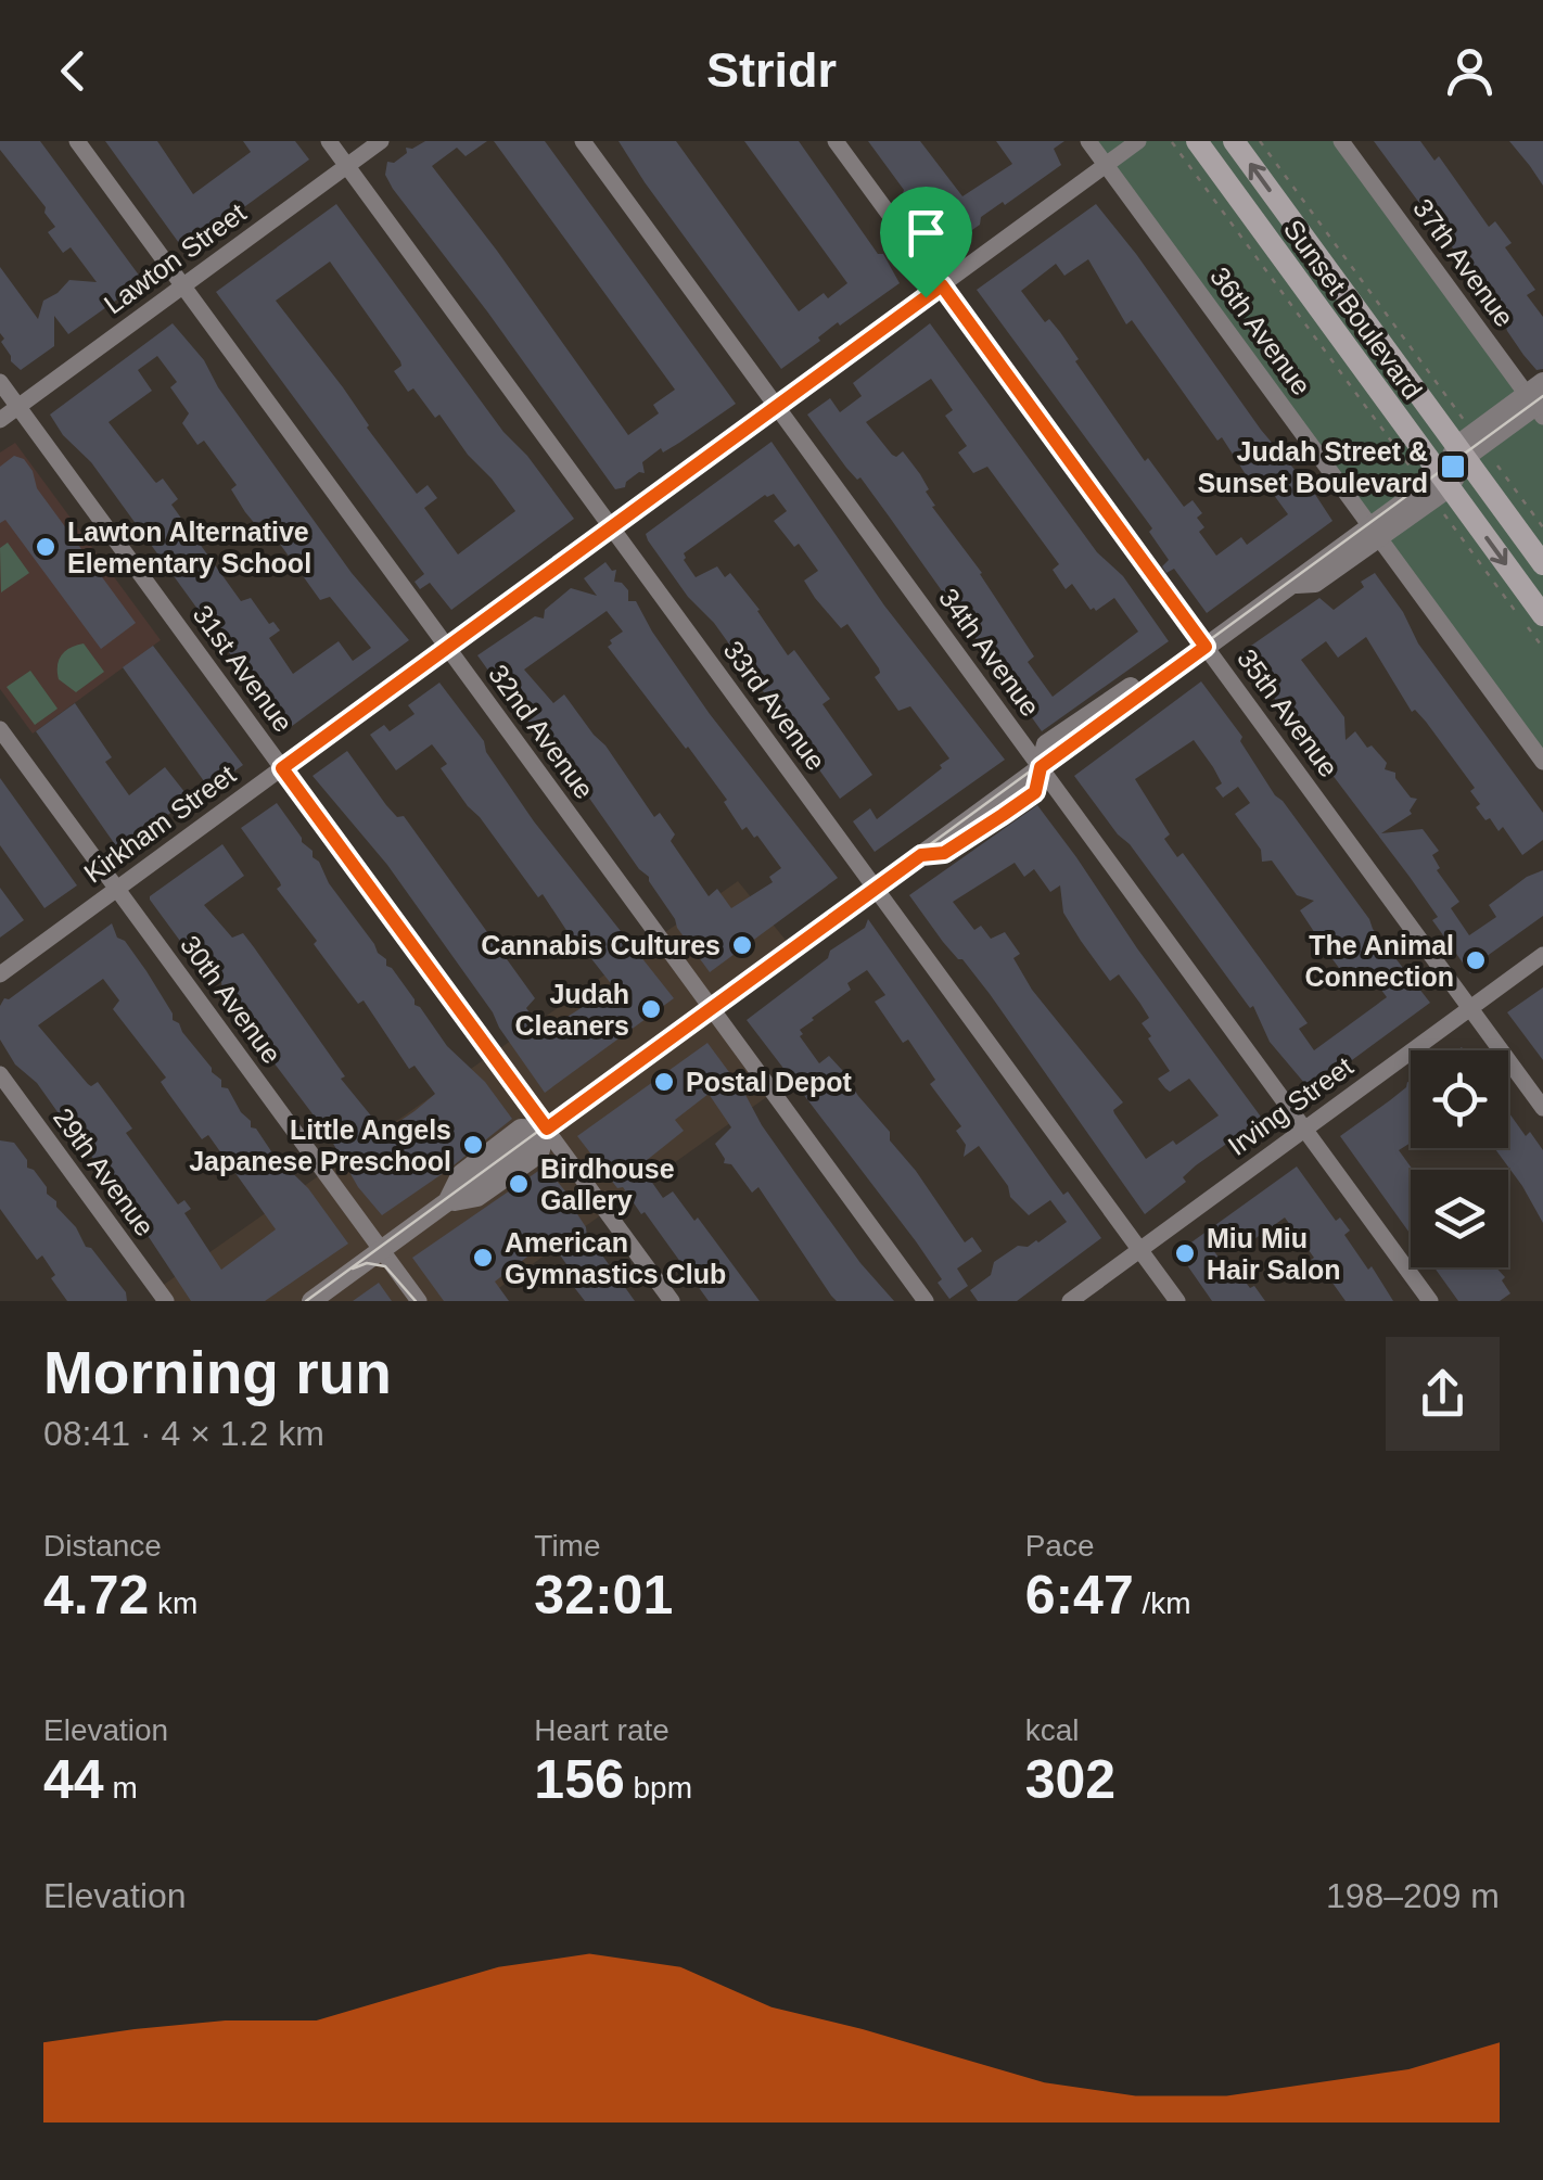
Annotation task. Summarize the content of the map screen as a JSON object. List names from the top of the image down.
{
  "streets": {
    "main road": ["Sunset Boulevard"],
    "street": [
      "Lawton Street",
      "37th Avenue",
      "36th Avenue",
      "34th Avenue",
      "31st Avenue",
      "33rd Avenue",
      "35th Avenue",
      "32nd Avenue",
      "Kirkham Street",
      "30th Avenue",
      "Irving Street",
      "29th Avenue"
    ]
  },
  "crossings": [
    ["Lawton Street", "31st Avenue"],
    ["Lawton Street", "33rd Avenue"],
    ["Lawton Street", "32nd Avenue"],
    ["36th Avenue", "Kirkham Street"],
    ["34th Avenue", "Kirkham Street"],
    ["34th Avenue", "Irving Street"],
    ["31st Avenue", "Kirkham Street"],
    ["33rd Avenue", "Kirkham Street"],
    ["33rd Avenue", "Irving Street"],
    ["35th Avenue", "Kirkham Street"],
    ["35th Avenue", "Irving Street"],
    ["32nd Avenue", "Kirkham Street"],
    ["Kirkham Street", "30th Avenue"]
  ],
  "places": {
    "transit": ["Judah Street & Sunset Boulevard"],
    "other": [
      "Lawton Alternative Elementary School",
      "Cannabis Cultures",
      "The Animal Connection",
      "Judah Cleaners",
      "Postal Depot",
      "Little Angels Japanese Preschool",
      "Birdhouse Gallery",
      "Miu Miu Hair Salon",
      "American Gymnastics Club"
    ]
  },
  "page": {
    "header": "Stridr",
    "heading": ["Morning run", "08:41 · 4 × 1.2 km"],
    "stats": [
      ["Distance", "4.72 km"],
      ["Time", "32:01"],
      ["Pace", "6:47 /km"],
      ["Elevation", "44 m"],
      ["Heart rate", "156 bpm"],
      ["kcal", "302"]
    ],
    "chart": ["Elevation", "198–209 m"]
  }
}
